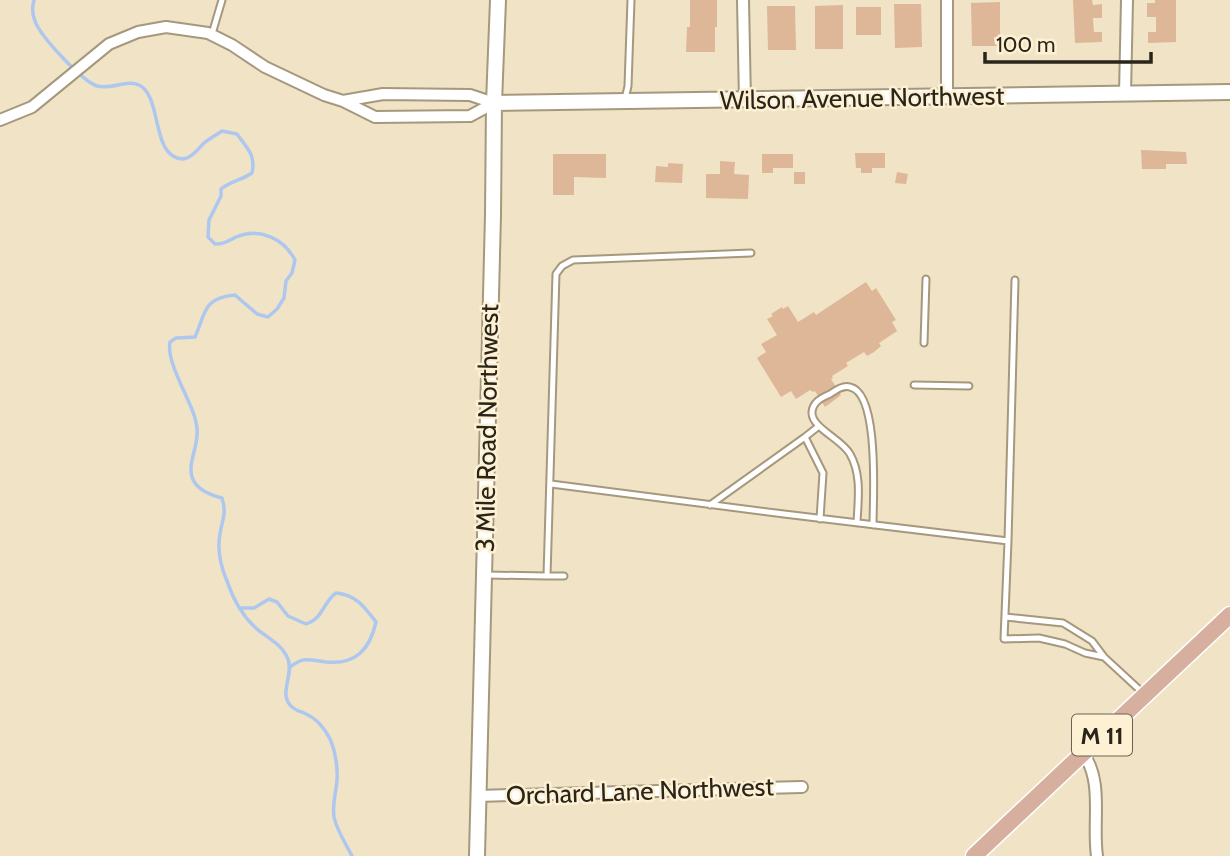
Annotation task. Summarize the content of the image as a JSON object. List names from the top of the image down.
{
  "streets": {
    "main road": ["Wilson Avenue Northwest", "3 Mile Road Northwest", "M 11"],
    "street": ["Orchard Lane Northwest"]
  },
  "crossings": [
    ["Wilson Avenue Northwest", "3 Mile Road Northwest"],
    ["3 Mile Road Northwest", "Orchard Lane Northwest"]
  ],
  "scale_bar": "100 m"
}
